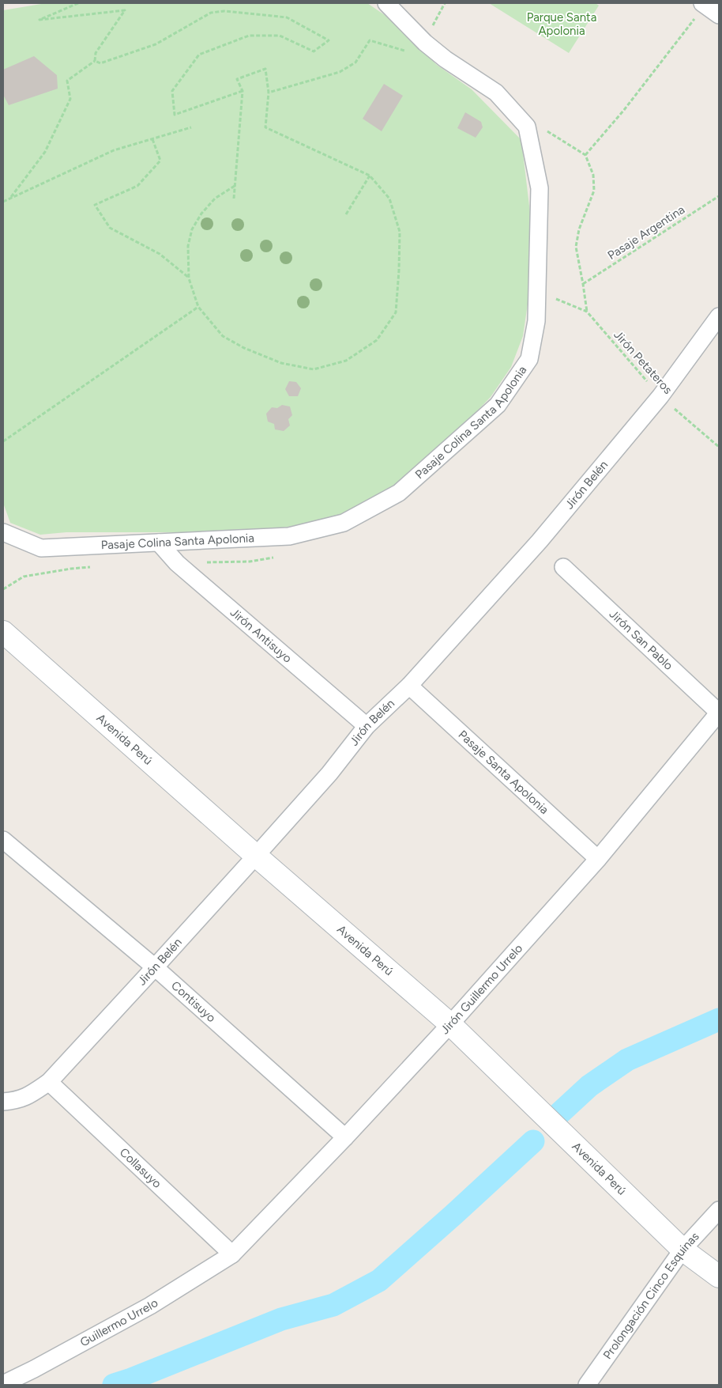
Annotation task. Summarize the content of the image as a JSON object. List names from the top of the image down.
{
  "streets": {
    "street": [
      "Pasaje Colina Santa Apolonia",
      "Jirón Belén",
      "Jirón Antisuyo",
      "Jirón San Pablo",
      "Avenida Perú",
      "Pasaje Santa Apolonia",
      "Jirón Guillermo Urrelo",
      "Contisuyo",
      "Collasuyo",
      "Prolongación Cinco Esquinas",
      "Guillermo Urrelo"
    ],
    "path": ["Pasaje Argentina", "Jirón Petateros"]
  },
  "crossings": [
    ["Jirón Petateros", "Jirón Belén"],
    ["Pasaje Colina Santa Apolonia", "Jirón Antisuyo"],
    ["Jirón Belén", "Jirón Antisuyo"],
    ["Jirón Belén", "Avenida Perú"],
    ["Jirón Belén", "Pasaje Santa Apolonia"],
    ["Jirón Belén", "Contisuyo"],
    ["Jirón Belén", "Collasuyo"],
    ["Jirón San Pablo", "Jirón Guillermo Urrelo"],
    ["Avenida Perú", "Jirón Guillermo Urrelo"],
    ["Avenida Perú", "Prolongación Cinco Esquinas"],
    ["Pasaje Santa Apolonia", "Jirón Guillermo Urrelo"],
    ["Jirón Guillermo Urrelo", "Contisuyo"],
    ["Jirón Guillermo Urrelo", "Collasuyo"],
    ["Jirón Guillermo Urrelo", "Guillermo Urrelo"],
    ["Collasuyo", "Guillermo Urrelo"]
  ],
  "parks": ["Parque Santa Apolonia"]
}
